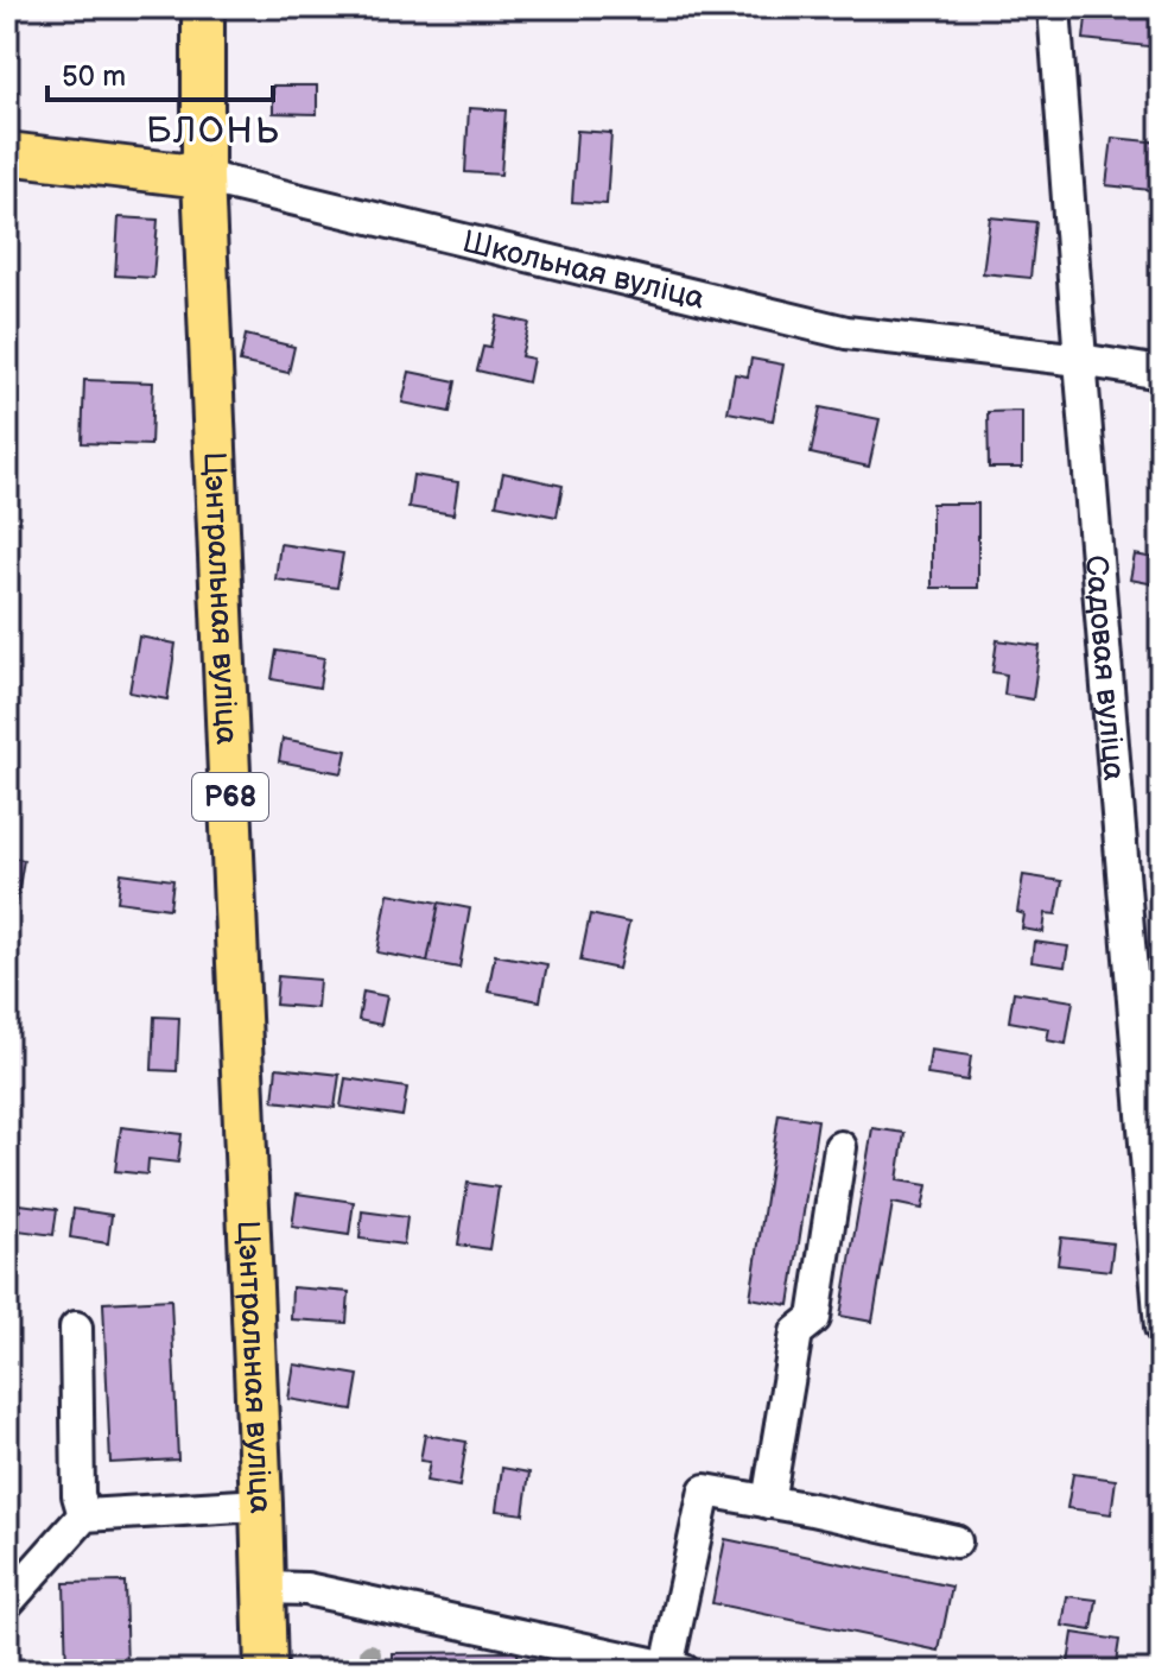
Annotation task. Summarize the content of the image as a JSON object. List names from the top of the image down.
{
  "streets": {
    "main road": ["Школьная вуліца", "Цэнтральная вуліца", "Р68"],
    "street": ["Садовая вуліца"]
  },
  "crossings": [
    ["Школьная вуліца", "Цэнтральная вуліца"],
    ["Школьная вуліца", "Садовая вуліца"],
    ["Цэнтральная вуліца", "Р68"]
  ],
  "districts": ["БЛОНЬ"],
  "scale_bar": "50 m"
}
